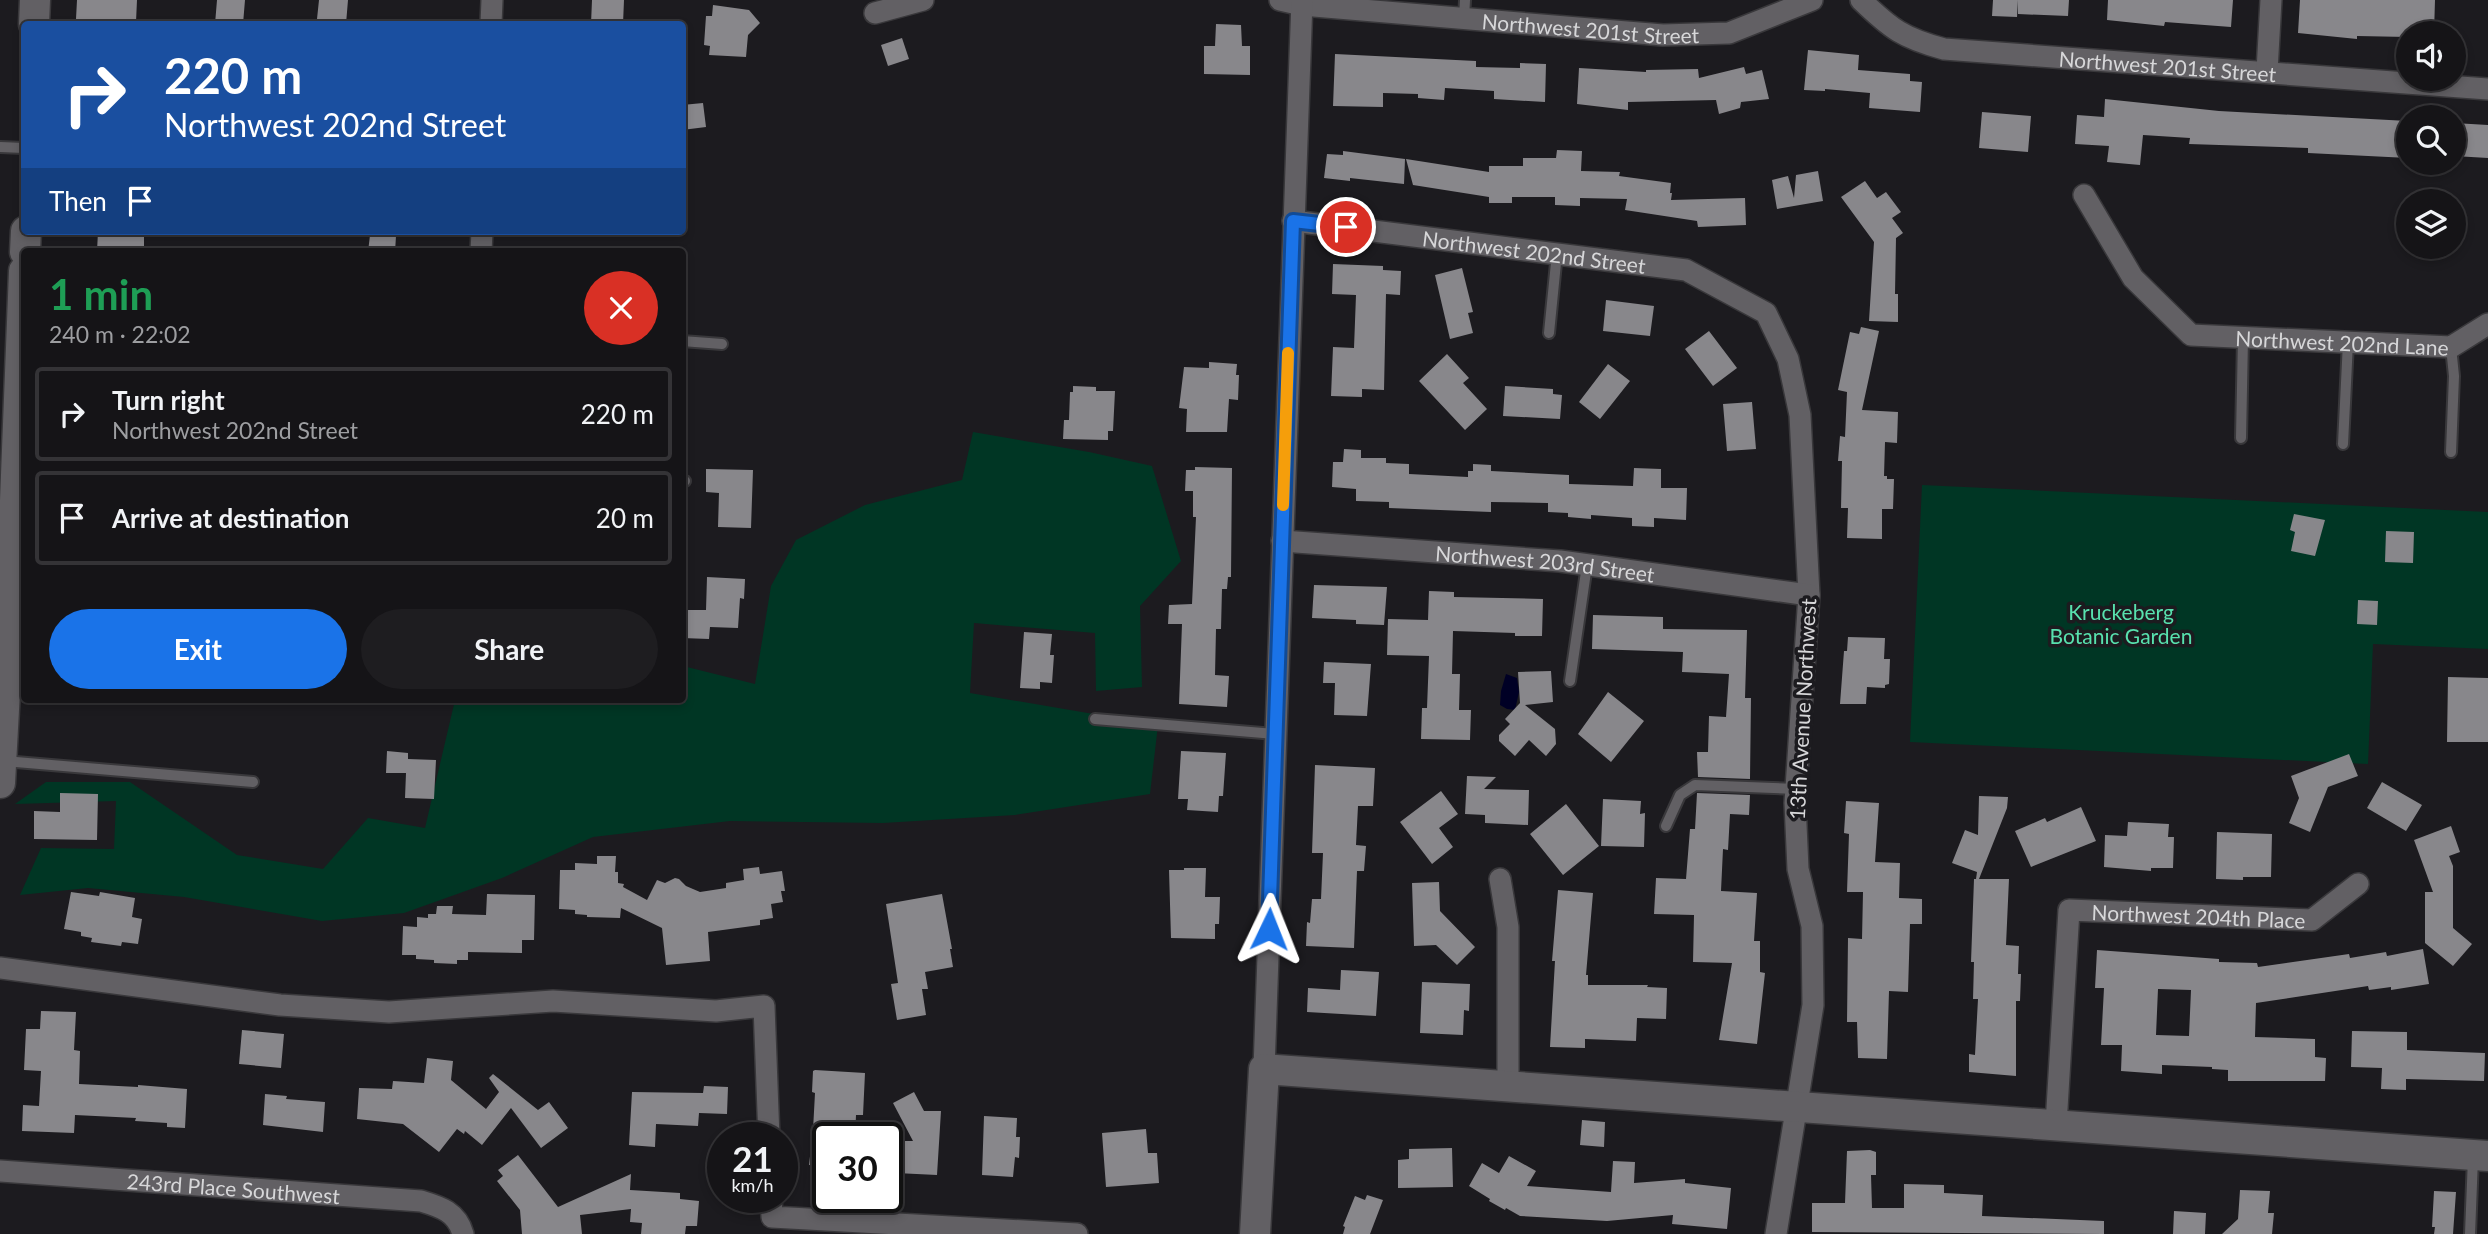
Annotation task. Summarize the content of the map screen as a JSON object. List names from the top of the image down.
{
  "streets": {
    "street": [
      "Northwest 201st Street",
      "Northwest 202nd Street",
      "Northwest 202nd Lane",
      "Northwest 203rd Street",
      "13th Avenue Northwest",
      "Northwest 204th Place",
      "243rd Place Southwest"
    ]
  },
  "crossings": [
    ["Northwest 202nd Street", "13th Avenue Northwest"],
    ["Northwest 203rd Street", "13th Avenue Northwest"]
  ],
  "parks": ["Kruckeberg Botanic Garden"],
  "page": {
    "turn": ["220 m", "Northwest 202nd Street"],
    "then": "Then",
    "heading": ["1 min", "240 m · 22:02"],
    "list": [
      {
        "name": "Turn right",
        "note": "Northwest 202nd Street",
        "value": "220 m"
      },
      {
        "name": "Arrive at destination",
        "value": "20 m"
      }
    ],
    "buttons": ["Exit", "Share"],
    "speed": "21 km/h",
    "limit": "30"
  }
}
